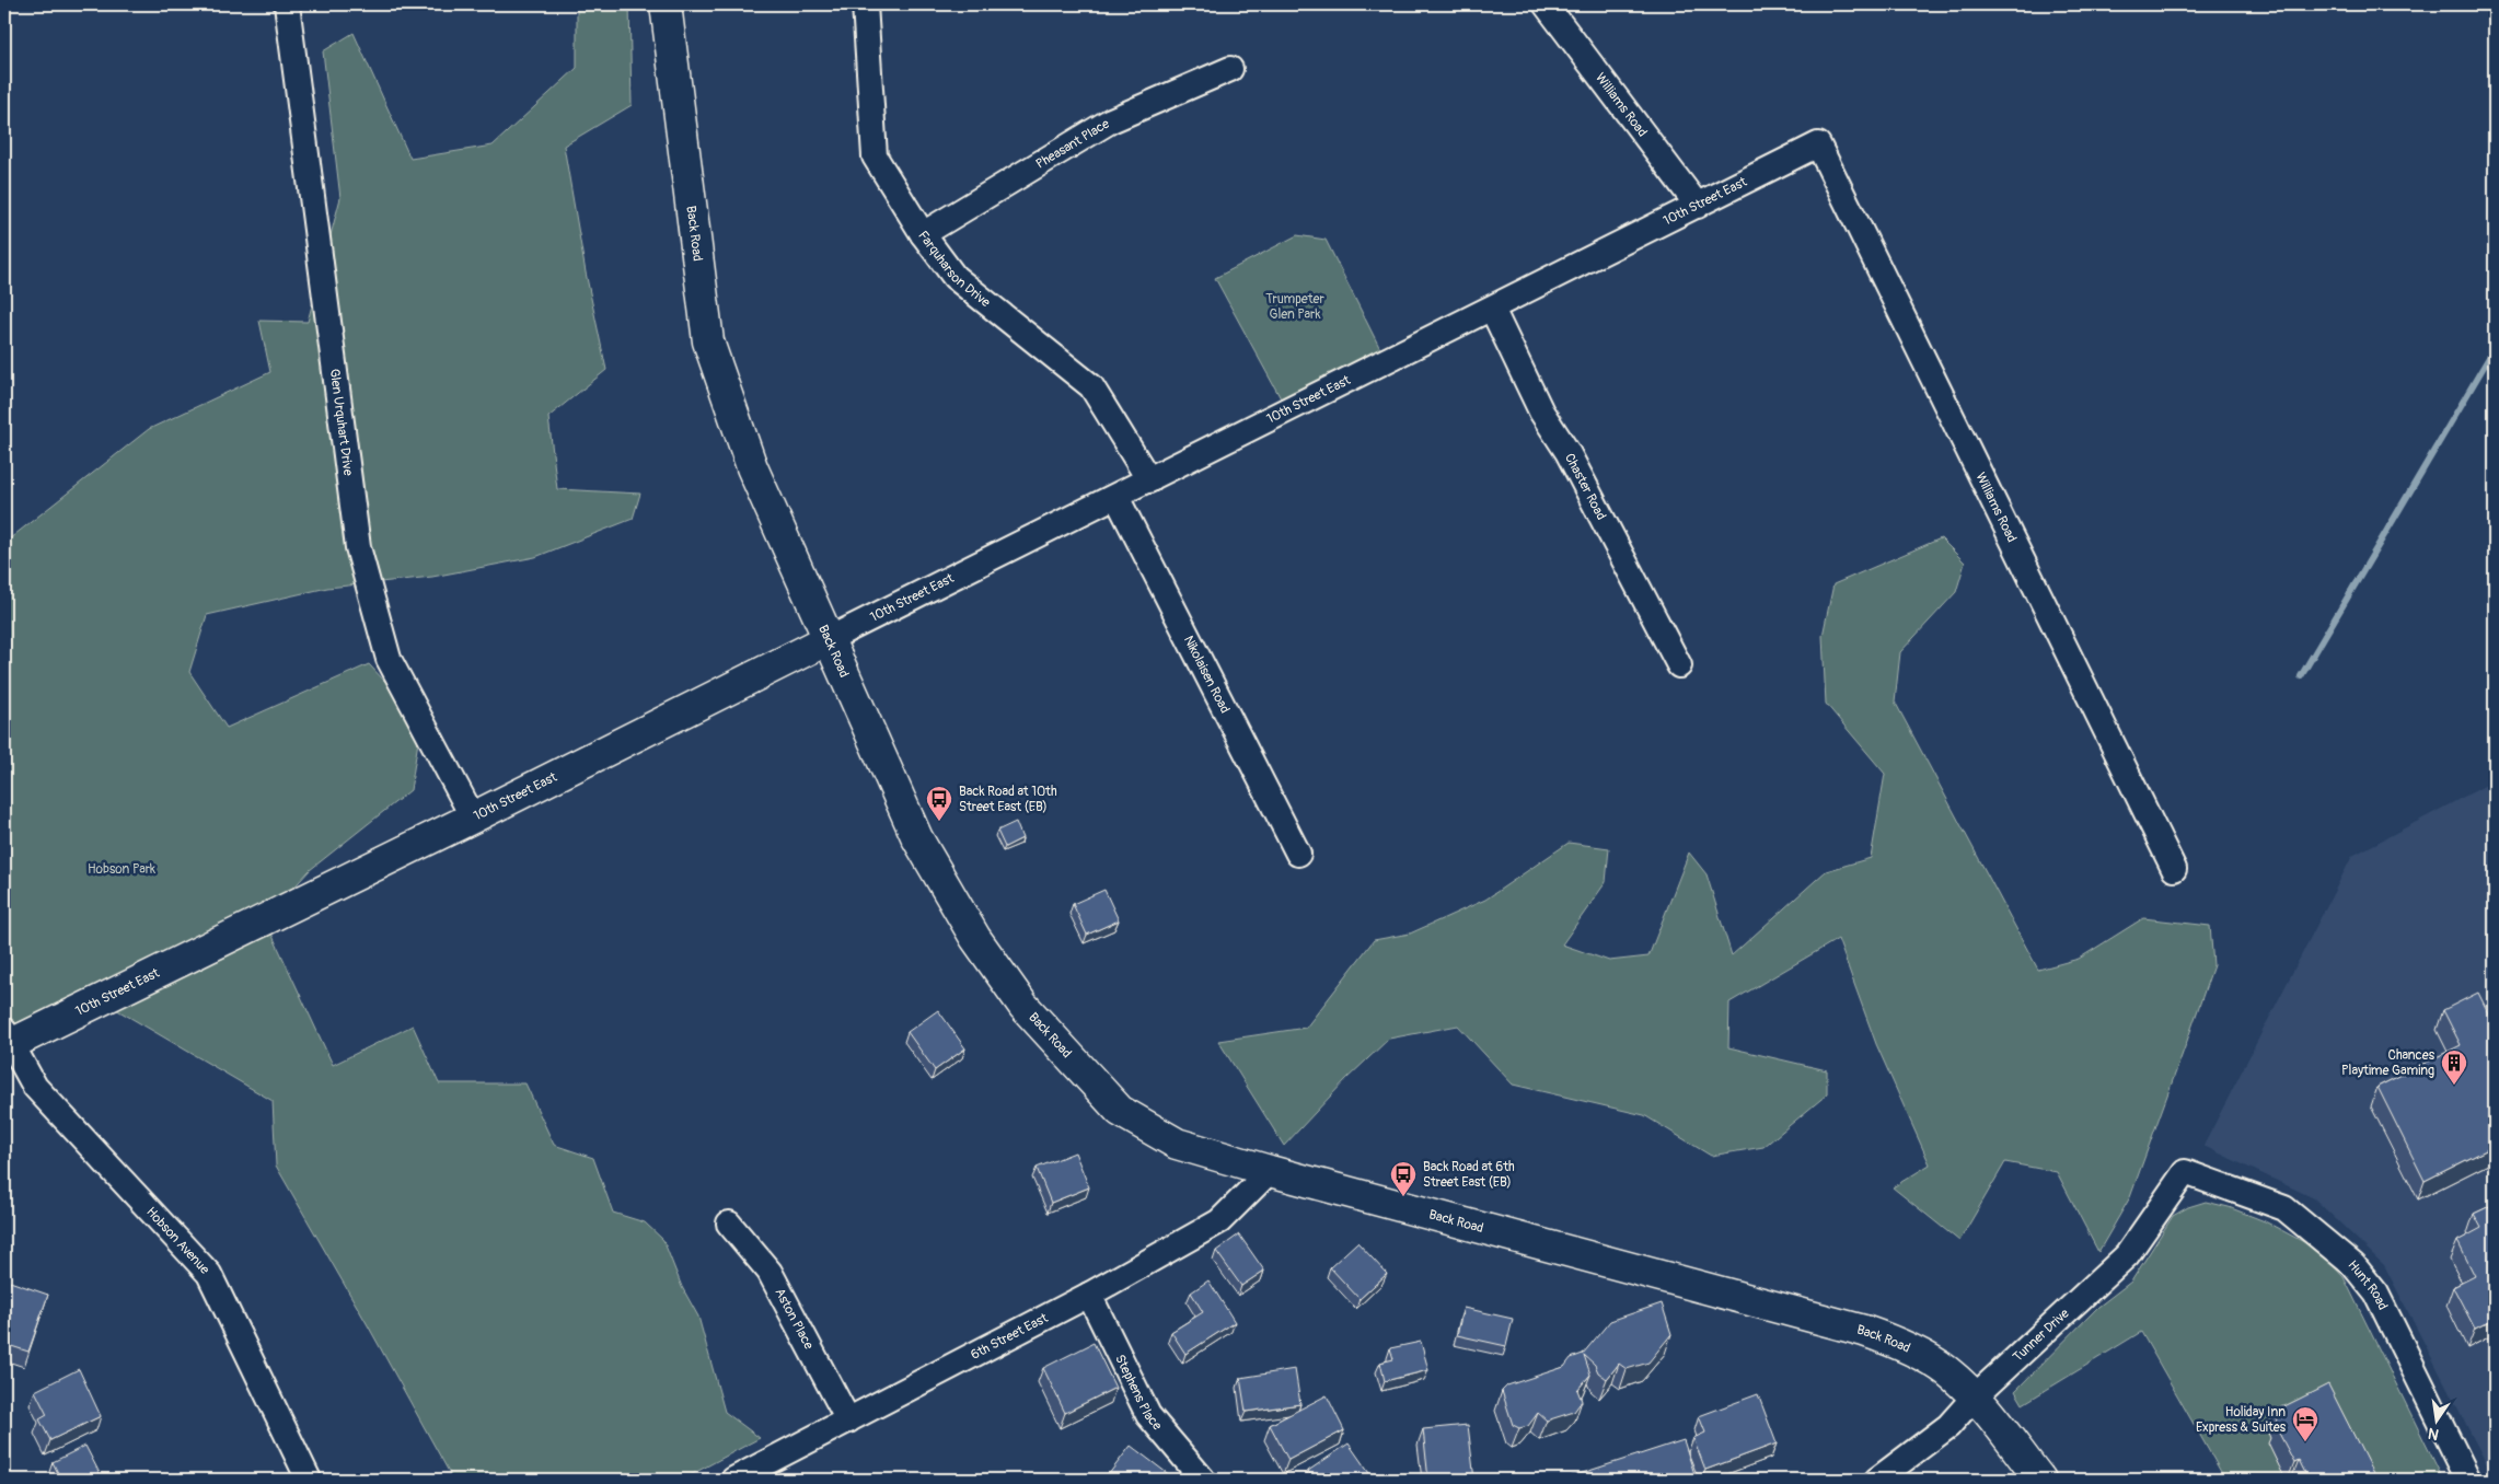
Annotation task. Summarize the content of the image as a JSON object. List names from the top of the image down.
{
  "streets": {
    "street": [
      "Williams Road",
      "Pheasant Place",
      "10th Street East",
      "Back Road",
      "Farquharson Drive",
      "Glen Urquhart Drive",
      "Chaster Road",
      "Nikolaisen Road",
      "Hobson Avenue",
      "Hunt Road",
      "Aston Place",
      "Tunner Drive",
      "6th Street East",
      "Stephens Place"
    ]
  },
  "crossings": [
    ["Williams Road", "10th Street East"],
    ["Pheasant Place", "Farquharson Drive"],
    ["10th Street East", "Back Road"],
    ["10th Street East", "Farquharson Drive"],
    ["10th Street East", "Glen Urquhart Drive"],
    ["10th Street East", "Chaster Road"],
    ["10th Street East", "Nikolaisen Road"],
    ["10th Street East", "Hobson Avenue"],
    ["Back Road", "Tunner Drive"],
    ["Back Road", "6th Street East"],
    ["Hunt Road", "Tunner Drive"],
    ["Aston Place", "6th Street East"],
    ["6th Street East", "Stephens Place"]
  ],
  "parks": ["Trumpeter Glen Park", "Hobson Park"],
  "places": {
    "bus stop": ["Back Road at 10th Street East (EB)", "Back Road at 6th Street East (EB)"],
    "building": ["Chances Playtime Gaming"],
    "hotel": ["Holiday Inn Express & Suites"]
  },
  "north": "bottom"
}
